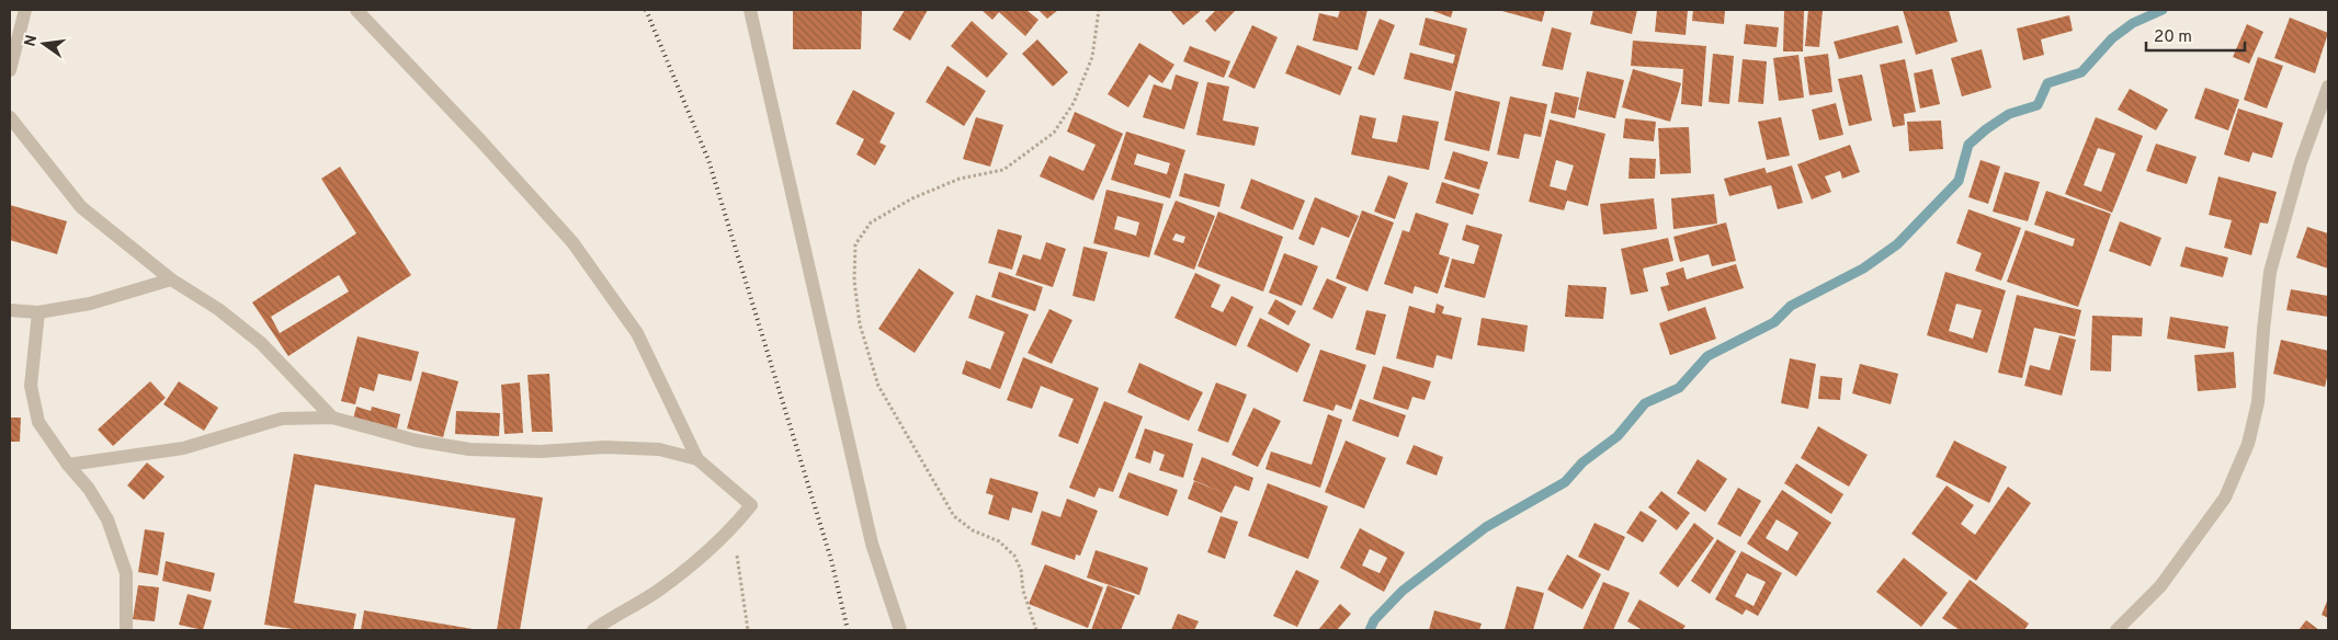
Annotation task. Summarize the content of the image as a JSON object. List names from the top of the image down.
{
  "scale_bar": "20 m",
  "north": "left"
}
